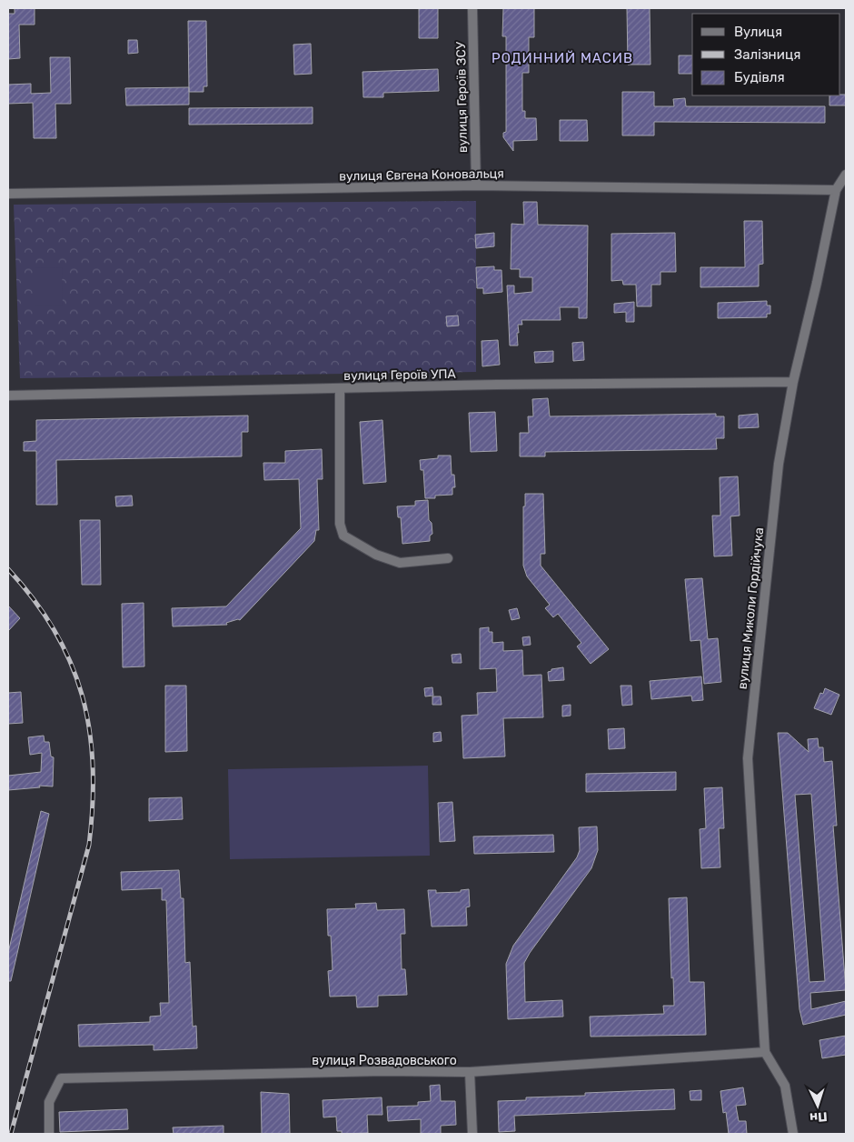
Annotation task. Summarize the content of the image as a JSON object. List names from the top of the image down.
{
  "streets": {
    "street": [
      "вулиця Героїв ЗСУ",
      "вулиця Євгена Коновальця",
      "вулиця Героїв УПА",
      "вулиця Миколи Гордійчука",
      "вулиця Розвадовського"
    ]
  },
  "crossings": [
    ["вулиця Героїв ЗСУ", "вулиця Євгена Коновальця"],
    ["вулиця Євгена Коновальця", "вулиця Миколи Гордійчука"],
    ["вулиця Героїв УПА", "вулиця Миколи Гордійчука"],
    ["вулиця Миколи Гордійчука", "вулиця Розвадовського"]
  ],
  "districts": ["РОДИННИЙ МАСИВ"],
  "legend": ["Вулиця", "Залізниця", "Будівля"],
  "north": "bottom"
}
